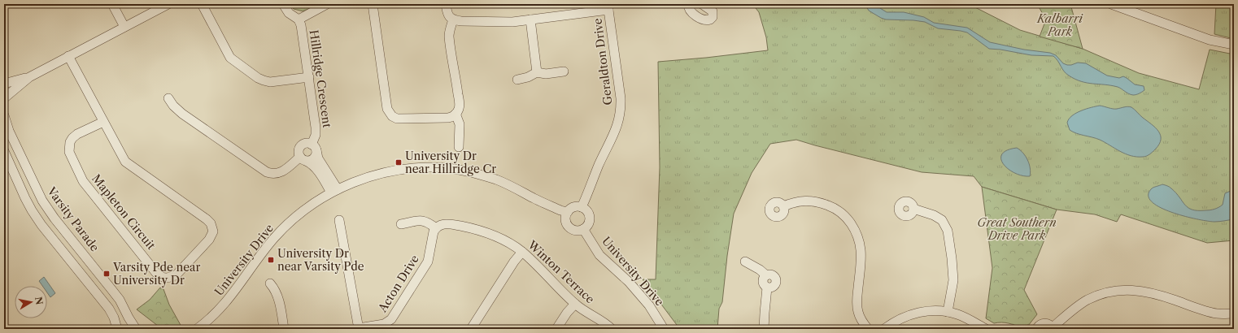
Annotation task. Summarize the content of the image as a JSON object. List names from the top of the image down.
{
  "streets": {
    "street": [
      "Geraldton Drive",
      "Hillridge Crescent",
      "Mapleton Circuit",
      "Varsity Parade",
      "University Drive",
      "Winton Terrace",
      "Acton Drive"
    ]
  },
  "crossings": [
    ["Geraldton Drive", "University Drive"],
    ["Winton Terrace", "Acton Drive"]
  ],
  "parks": ["Kalbarri Park", "Great Southern Drive Park"],
  "places": {
    "transit": ["University Dr near Hillridge Cr", "University Dr near Varsity Pde", "Varsity Pde near University Dr"]
  },
  "north": "right"
}
